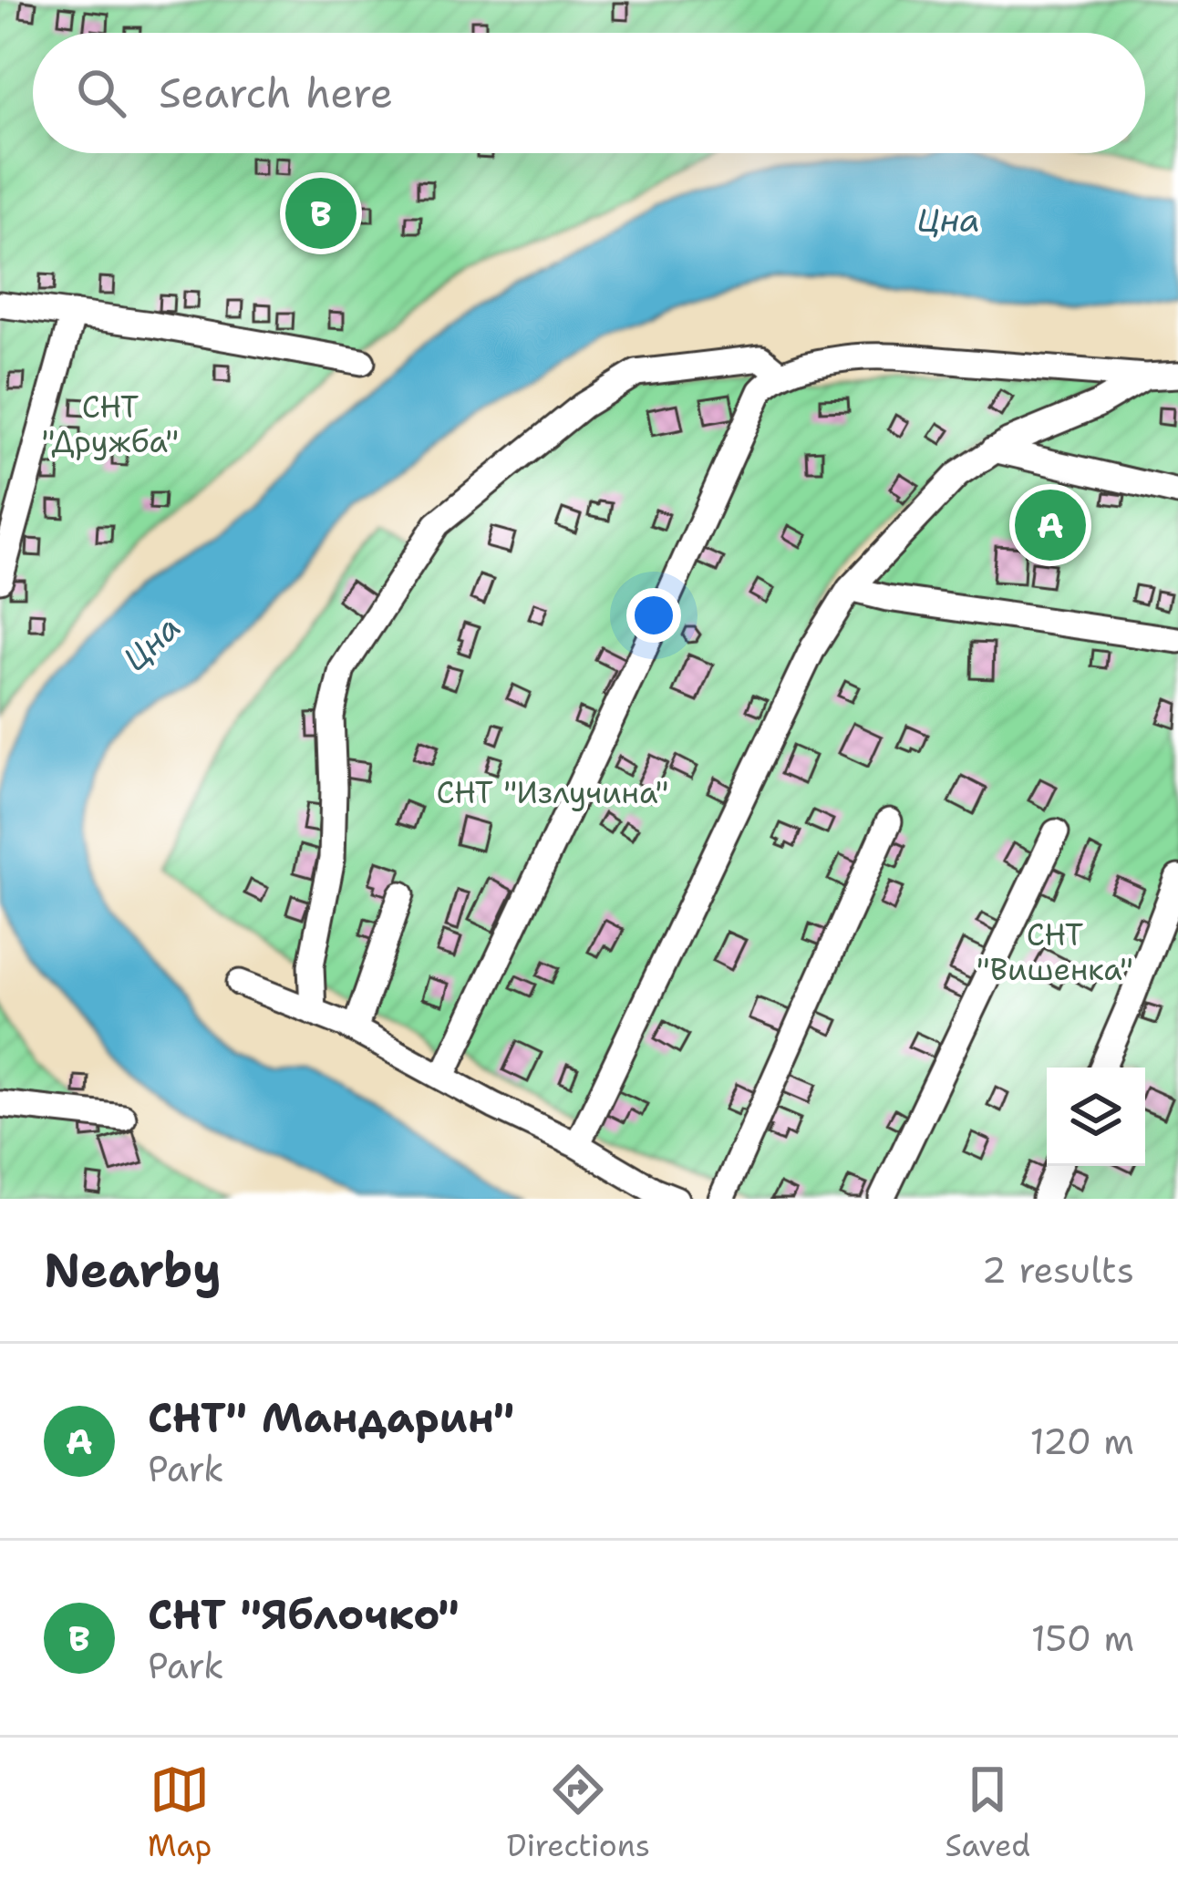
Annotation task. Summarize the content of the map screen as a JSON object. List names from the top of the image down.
{
  "water": ["Цна"],
  "parks": ["СНТ \"Дружба\"", "СНТ \"Излучина\"", "СНТ \"Вишенка\""],
  "page": {
    "search": "Search here",
    "pins": ["B", "A"],
    "heading": ["Nearby", "2 results"],
    "list": [
      {
        "mark": "A",
        "name": "СНТ\" Мандарин\"",
        "note": "Park",
        "value": "120 m"
      },
      {
        "mark": "B",
        "name": "СНТ \"Яблочко\"",
        "note": "Park",
        "value": "150 m"
      }
    ],
    "nav": ["Map", "Directions", "Saved"]
  }
}
